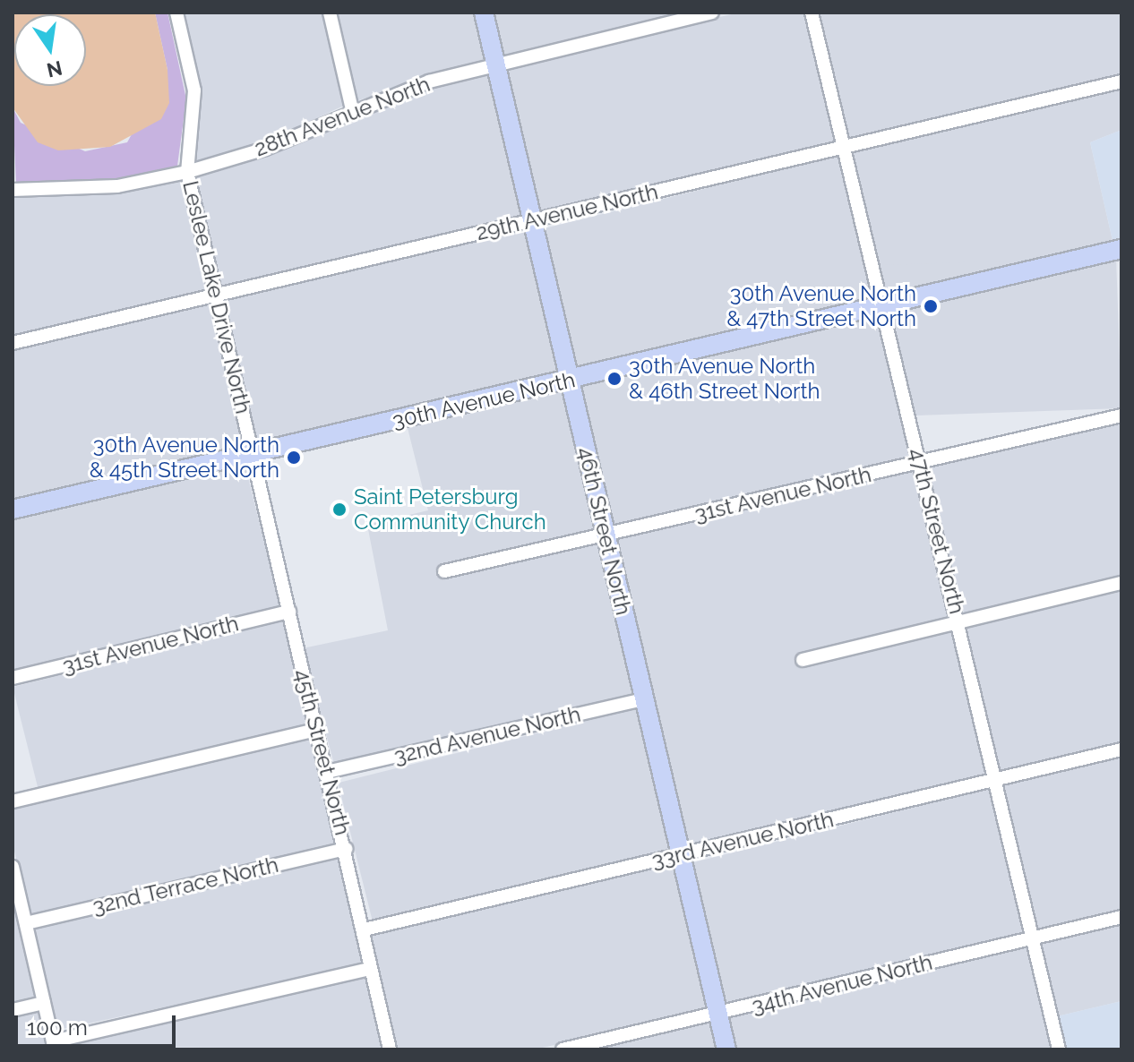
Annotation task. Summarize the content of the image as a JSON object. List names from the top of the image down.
{
  "streets": {
    "street": [
      "28th Avenue North",
      "29th Avenue North",
      "Leslee Lake Drive North",
      "30th Avenue North",
      "31st Avenue North",
      "46th Street North",
      "47th Street North",
      "32nd Avenue North",
      "45th Street North",
      "33rd Avenue North",
      "32nd Terrace North",
      "34th Avenue North"
    ]
  },
  "crossings": [
    ["28th Avenue North", "Leslee Lake Drive North"],
    ["28th Avenue North", "46th Street North"],
    ["29th Avenue North", "Leslee Lake Drive North"],
    ["29th Avenue North", "46th Street North"],
    ["29th Avenue North", "47th Street North"],
    ["Leslee Lake Drive North", "30th Avenue North"],
    ["Leslee Lake Drive North", "45th Street North"],
    ["30th Avenue North", "46th Street North"],
    ["30th Avenue North", "47th Street North"],
    ["30th Avenue North", "45th Street North"],
    ["31st Avenue North", "46th Street North"],
    ["31st Avenue North", "47th Street North"],
    ["31st Avenue North", "45th Street North"],
    ["46th Street North", "32nd Avenue North"],
    ["46th Street North", "33rd Avenue North"],
    ["46th Street North", "34th Avenue North"],
    ["47th Street North", "33rd Avenue North"],
    ["47th Street North", "34th Avenue North"],
    ["32nd Avenue North", "45th Street North"],
    ["45th Street North", "33rd Avenue North"],
    ["45th Street North", "32nd Terrace North"]
  ],
  "places": [
    "30th Avenue North & 47th Street North",
    "30th Avenue North & 46th Street North",
    "30th Avenue North & 45th Street North",
    "Saint Petersburg Community Church"
  ],
  "scale_bar": "100 m",
  "north": "bottom"
}
